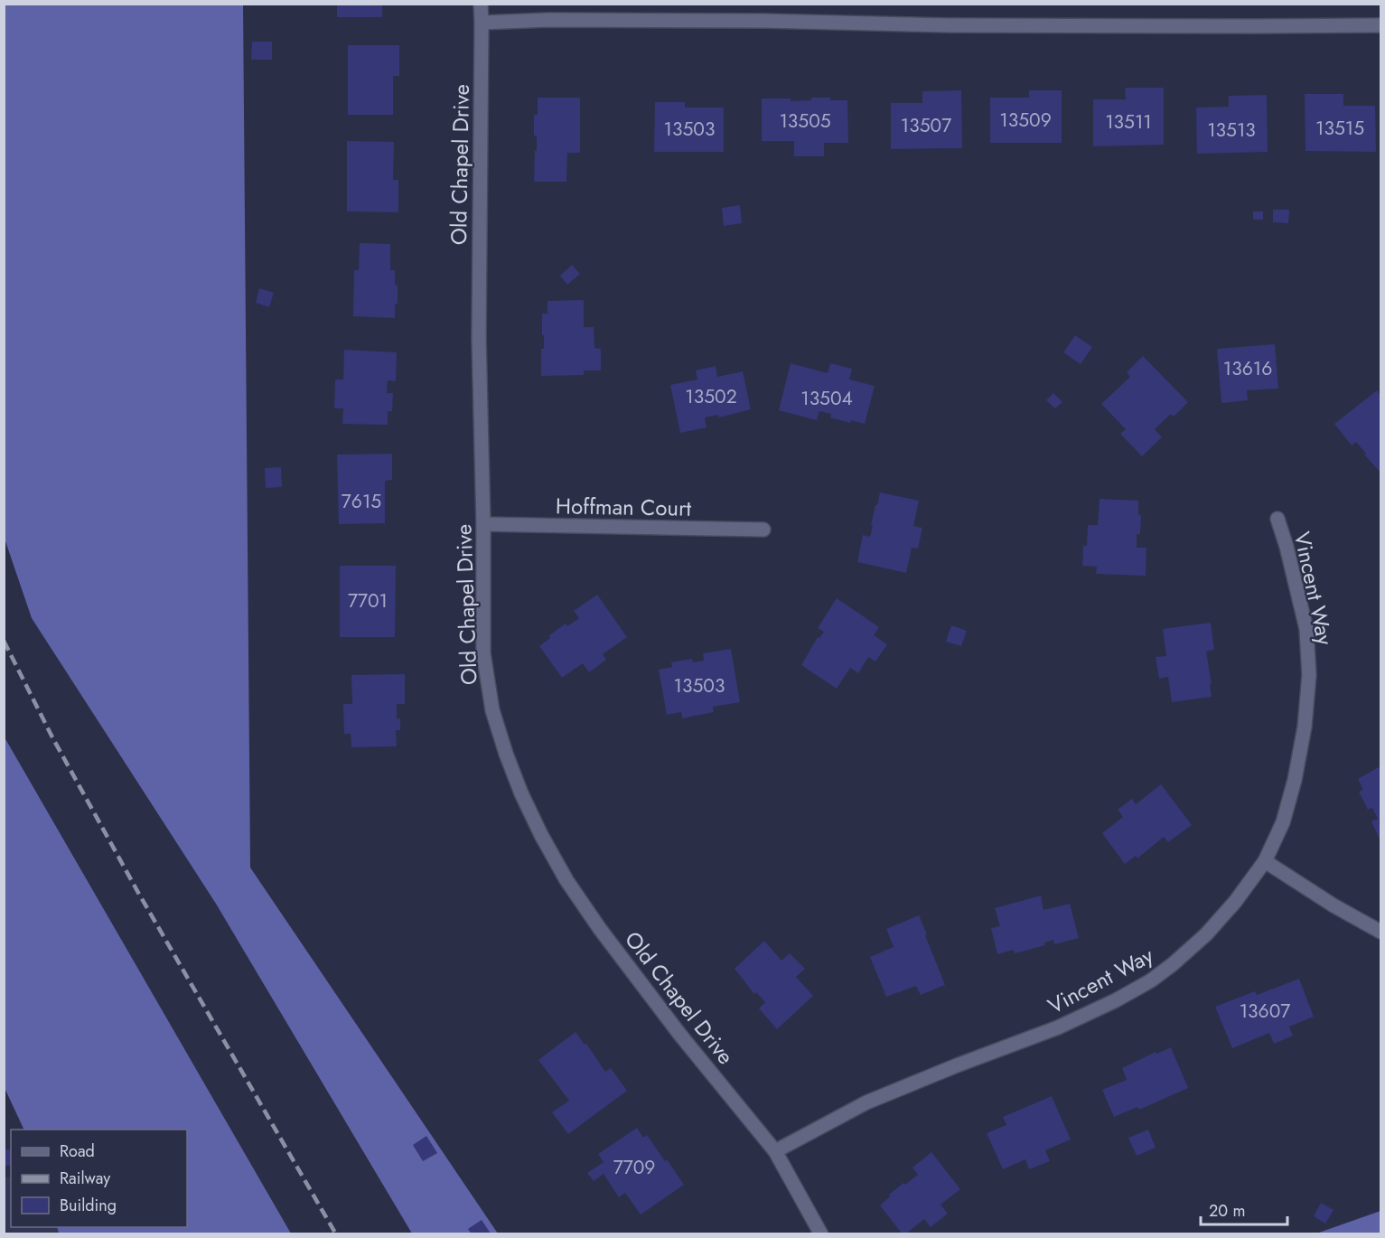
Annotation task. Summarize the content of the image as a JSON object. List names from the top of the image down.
{
  "streets": {
    "street": ["Old Chapel Drive", "Hoffman Court", "Vincent Way"]
  },
  "crossings": [
    ["Old Chapel Drive", "Hoffman Court"],
    ["Old Chapel Drive", "Vincent Way"]
  ],
  "house_numbers": [
    "13509",
    "13505",
    "13511",
    "13507",
    "13515",
    "13503",
    "13513",
    "13616",
    "13502",
    "13504",
    "7615",
    "7701",
    "13503",
    "13607",
    "7709"
  ],
  "legend": ["Road", "Railway", "Building"],
  "scale_bar": "20 m"
}
